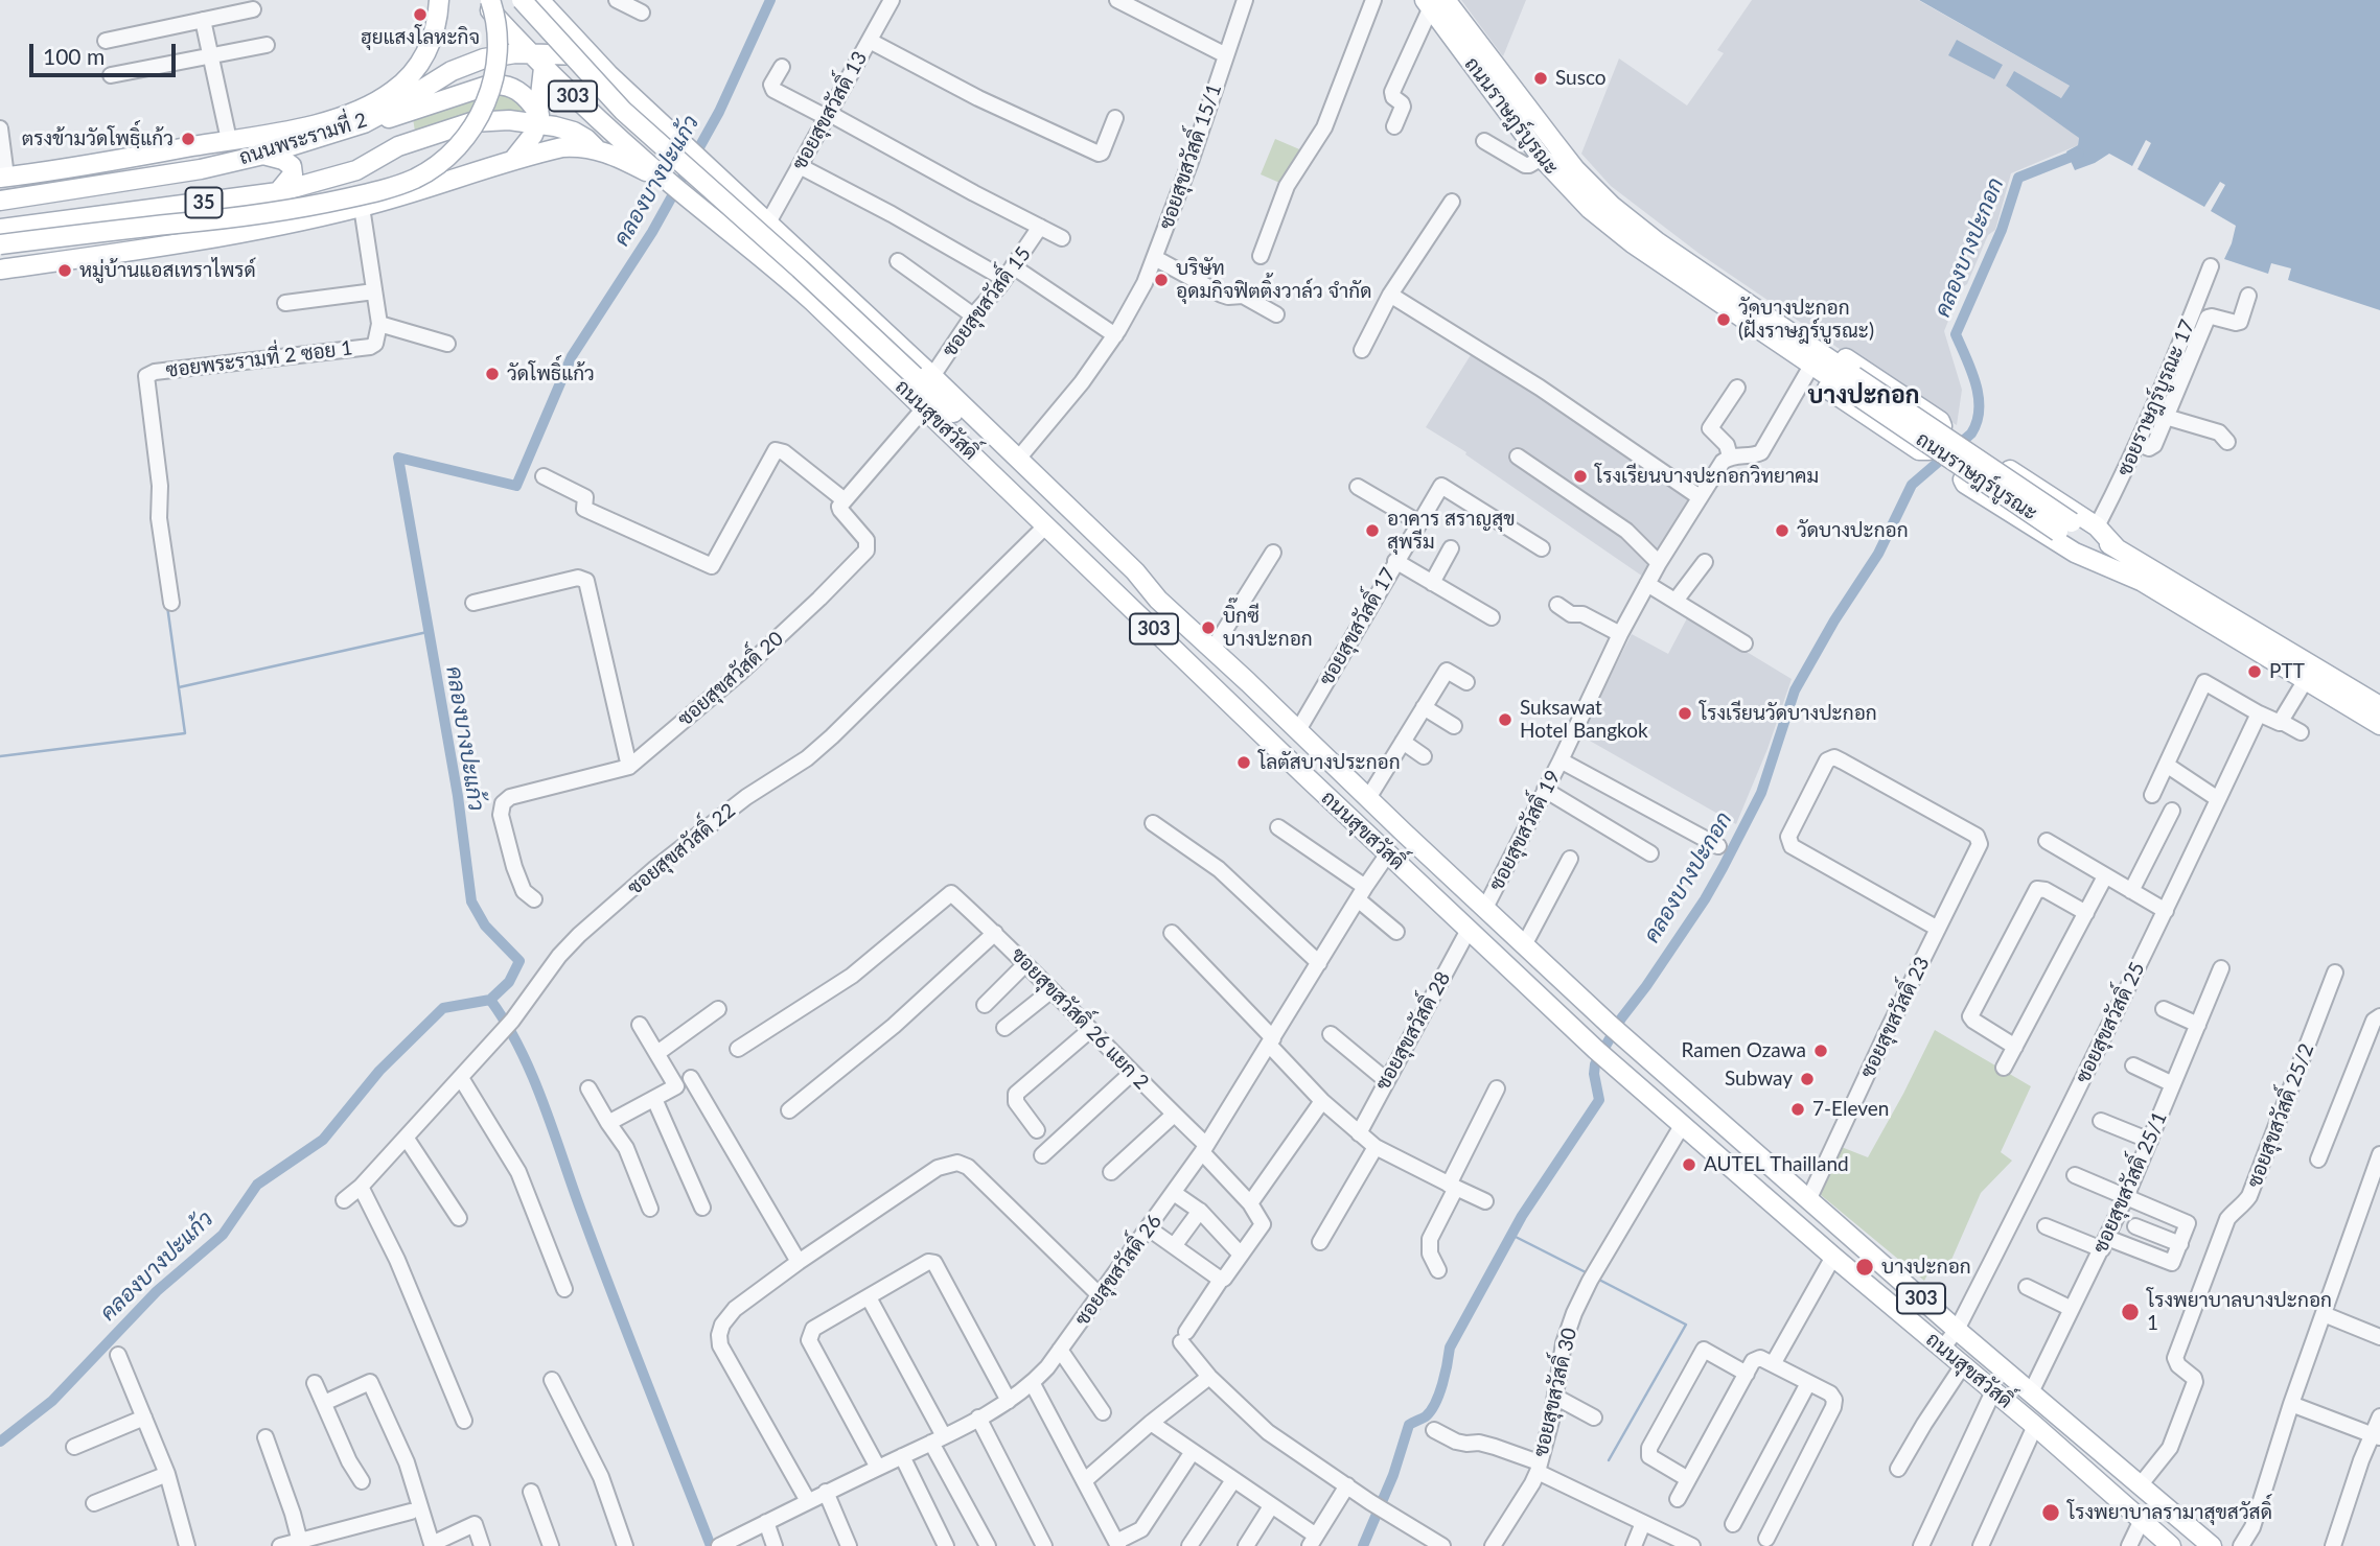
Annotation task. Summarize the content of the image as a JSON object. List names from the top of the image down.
{
  "streets": {
    "main road": [
      "303",
      "ถนนราษฎร์บูรณะ",
      "ถนนพระรามที่ 2",
      "35",
      "ถนนสุขสวัสดิ์"
    ],
    "street": [
      "ซอยสุขสวัสดิ์ 13",
      "ซอยสุขสวัสดิ์ 15/1",
      "ซอยสุขสวัสดิ์ 15",
      "ซอยพระรามที่ 2 ซอย 1",
      "ซอยราษฎร์บูรณะ 17",
      "ซอยสุขสวัสดิ์ 17",
      "ซอยสุขสวัสดิ์ 20",
      "ซอยสุขสวัสดิ์ 19",
      "ซอยสุขสวัสดิ์ 22",
      "ซอยสุขสวัสดิ์ 23",
      "ซอยสุขสวัสดิ์ 26 แยก 2",
      "ซอยสุขสวัสดิ์ 25",
      "ซอยสุขสวัสดิ์ 28",
      "ซอยสุขสวัสดิ์ 25/2",
      "ซอยสุขสวัสดิ์ 25/1",
      "ซอยสุขสวัสดิ์ 26",
      "ซอยสุขสวัสดิ์ 30"
    ]
  },
  "crossings": [
    ["303", "ซอยสุขสวัสดิ์ 15"],
    ["303", "ถนนสุขสวัสดิ์"],
    ["ซอยสุขสวัสดิ์ 13", "ถนนสุขสวัสดิ์"],
    ["ถนนพระรามที่ 2", "ถนนสุขสวัสดิ์"],
    ["ซอยสุขสวัสดิ์ 15/1", "ถนนสุขสวัสดิ์"],
    ["ซอยสุขสวัสดิ์ 15", "ถนนสุขสวัสดิ์"],
    ["ถนนสุขสวัสดิ์", "ซอยสุขสวัสดิ์ 17"],
    ["ถนนสุขสวัสดิ์", "ซอยสุขสวัสดิ์ 19"],
    ["ถนนสุขสวัสดิ์", "ซอยสุขสวัสดิ์ 22"],
    ["ถนนสุขสวัสดิ์", "ซอยสุขสวัสดิ์ 23"],
    ["ถนนสุขสวัสดิ์", "ซอยสุขสวัสดิ์ 25"],
    ["ถนนสุขสวัสดิ์", "ซอยสุขสวัสดิ์ 28"],
    ["ถนนสุขสวัสดิ์", "ซอยสุขสวัสดิ์ 25/2"],
    ["ถนนสุขสวัสดิ์", "ซอยสุขสวัสดิ์ 25/1"],
    ["ถนนสุขสวัสดิ์", "ซอยสุขสวัสดิ์ 26"],
    ["ถนนสุขสวัสดิ์", "ซอยสุขสวัสดิ์ 30"],
    ["ซอยสุขสวัสดิ์ 26 แยก 2", "ซอยสุขสวัสดิ์ 26"]
  ],
  "districts": ["บางปะกอก"],
  "water": ["คลองบางปะแก้ว", "คลองบางปะกอก"],
  "places": [
    "ฮุยแสงโลหะกิจ",
    "Susco",
    "ตรงข้ามวัดโพธฺิ์แก้ว",
    "หมู่บ้านแอสเทราไพรด์",
    "บริษัท อุดมกิจฟิตติ้งวาล์ว จำกัด",
    "วัดบางปะกอก (ฝั่งราษฎร์บูรณะ)",
    "วัดโพธิ์แก้ว",
    "โรงเรียนบางปะกอกวิทยาคม",
    "อาคาร สราญสุข สุพรีม",
    "วัดบางปะกอก",
    "บิ๊กซี บางปะกอก",
    "PTT",
    "โรงเรียนวัดบางปะกอก",
    "Suksawat Hotel Bangkok",
    "โลตัสบางประกอก",
    "Ramen Ozawa",
    "Subway",
    "7-Eleven",
    "AUTEL Thailland",
    "บางปะกอก",
    "โรงพยาบาลบางปะกอก 1",
    "โรงพยาบาลรามาสุขสวัสดิ์"
  ],
  "scale_bar": "100 m"
}
